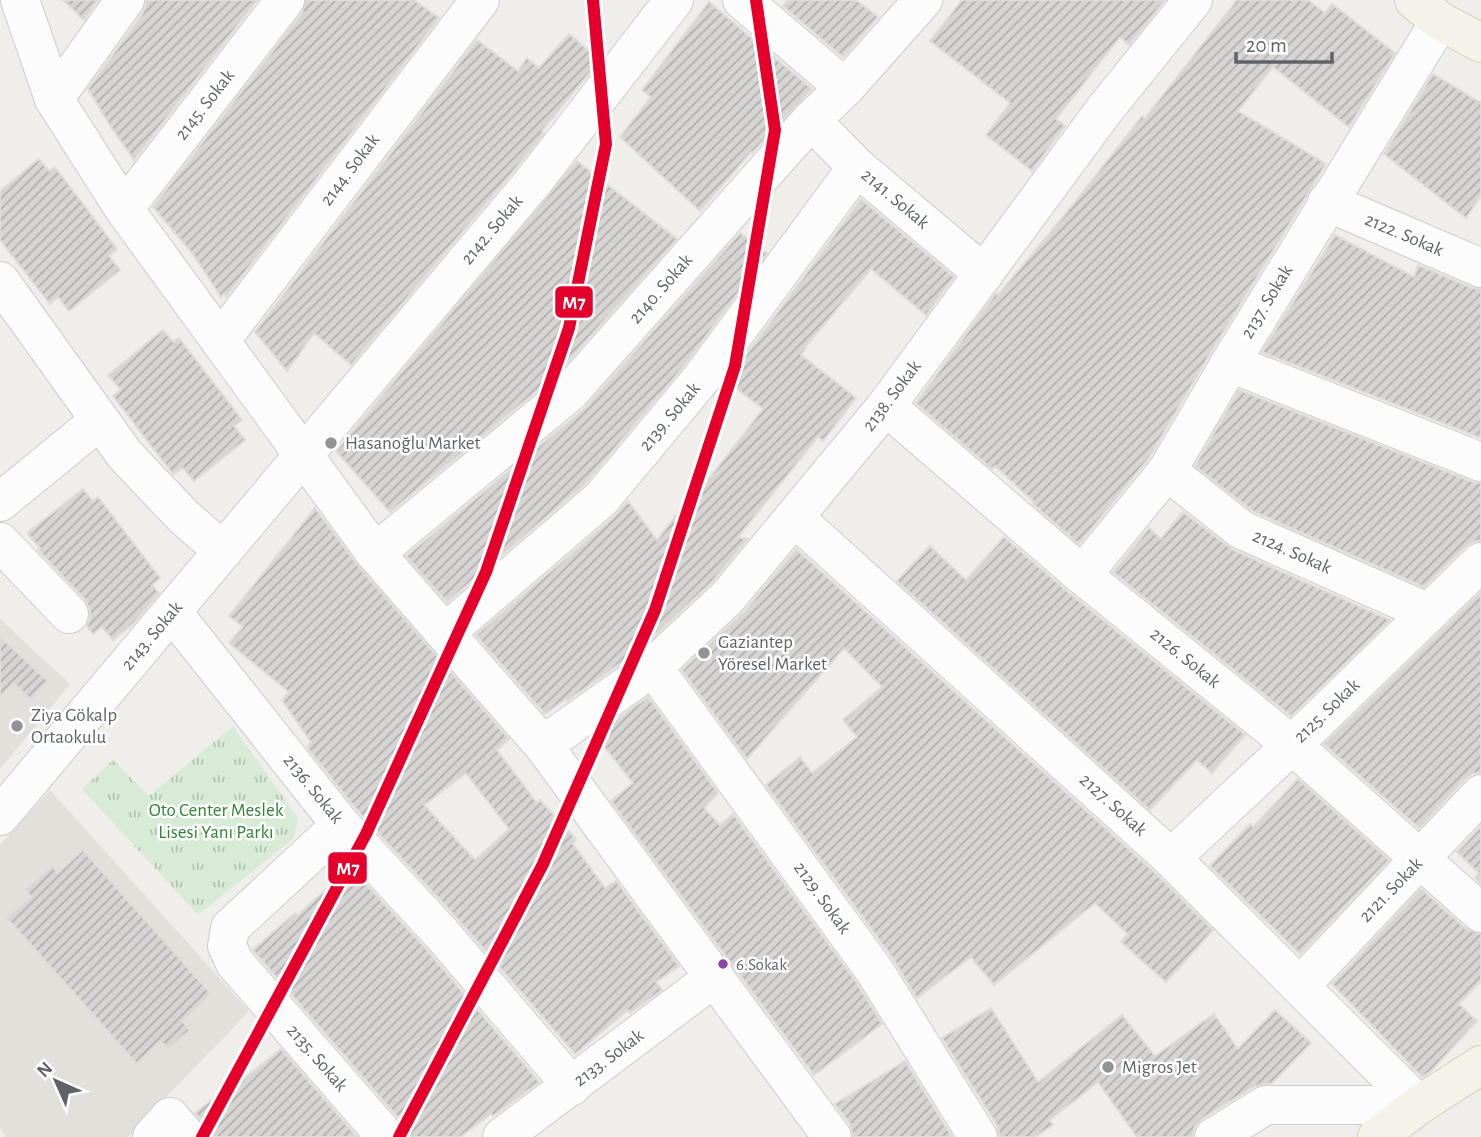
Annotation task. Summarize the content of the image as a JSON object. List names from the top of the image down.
{
  "streets": {
    "street": [
      "2145. Sokak",
      "2144. Sokak",
      "2141. Sokak",
      "2142. Sokak",
      "2122. Sokak",
      "2140. Sokak",
      "2137. Sokak",
      "2138. Sokak",
      "2139. Sokak",
      "2124. Sokak",
      "2143. Sokak",
      "2126. Sokak",
      "2125. Sokak",
      "2136. Sokak",
      "2127. Sokak",
      "2121. Sokak",
      "2129. Sokak",
      "2135. Sokak",
      "2133. Sokak"
    ]
  },
  "crossings": [
    ["2141. Sokak", "2140. Sokak"],
    ["2141. Sokak", "2138. Sokak"],
    ["2141. Sokak", "2139. Sokak"],
    ["2142. Sokak", "2143. Sokak"],
    ["2122. Sokak", "2137. Sokak"],
    ["2137. Sokak", "2124. Sokak"],
    ["2137. Sokak", "2126. Sokak"],
    ["2138. Sokak", "2126. Sokak"],
    ["2138. Sokak", "2127. Sokak"],
    ["2138. Sokak", "2129. Sokak"],
    ["2124. Sokak", "2125. Sokak"],
    ["2143. Sokak", "2136. Sokak"],
    ["2126. Sokak", "2125. Sokak"],
    ["2126. Sokak", "2121. Sokak"],
    ["2125. Sokak", "2127. Sokak"],
    ["2136. Sokak", "2135. Sokak"],
    ["2136. Sokak", "2133. Sokak"],
    ["2127. Sokak", "2121. Sokak"]
  ],
  "parks": ["Oto Center Meslek Lisesi Yanı Parkı"],
  "places": [
    "Hasanoğlu Market",
    "Gaziantep Yöresel Market",
    "Ziya Gökalp Ortaokulu",
    "6.Sokak",
    "Migros Jet"
  ],
  "lines": ["transit line M7"],
  "scale_bar": "20 m",
  "north": "top left"
}
